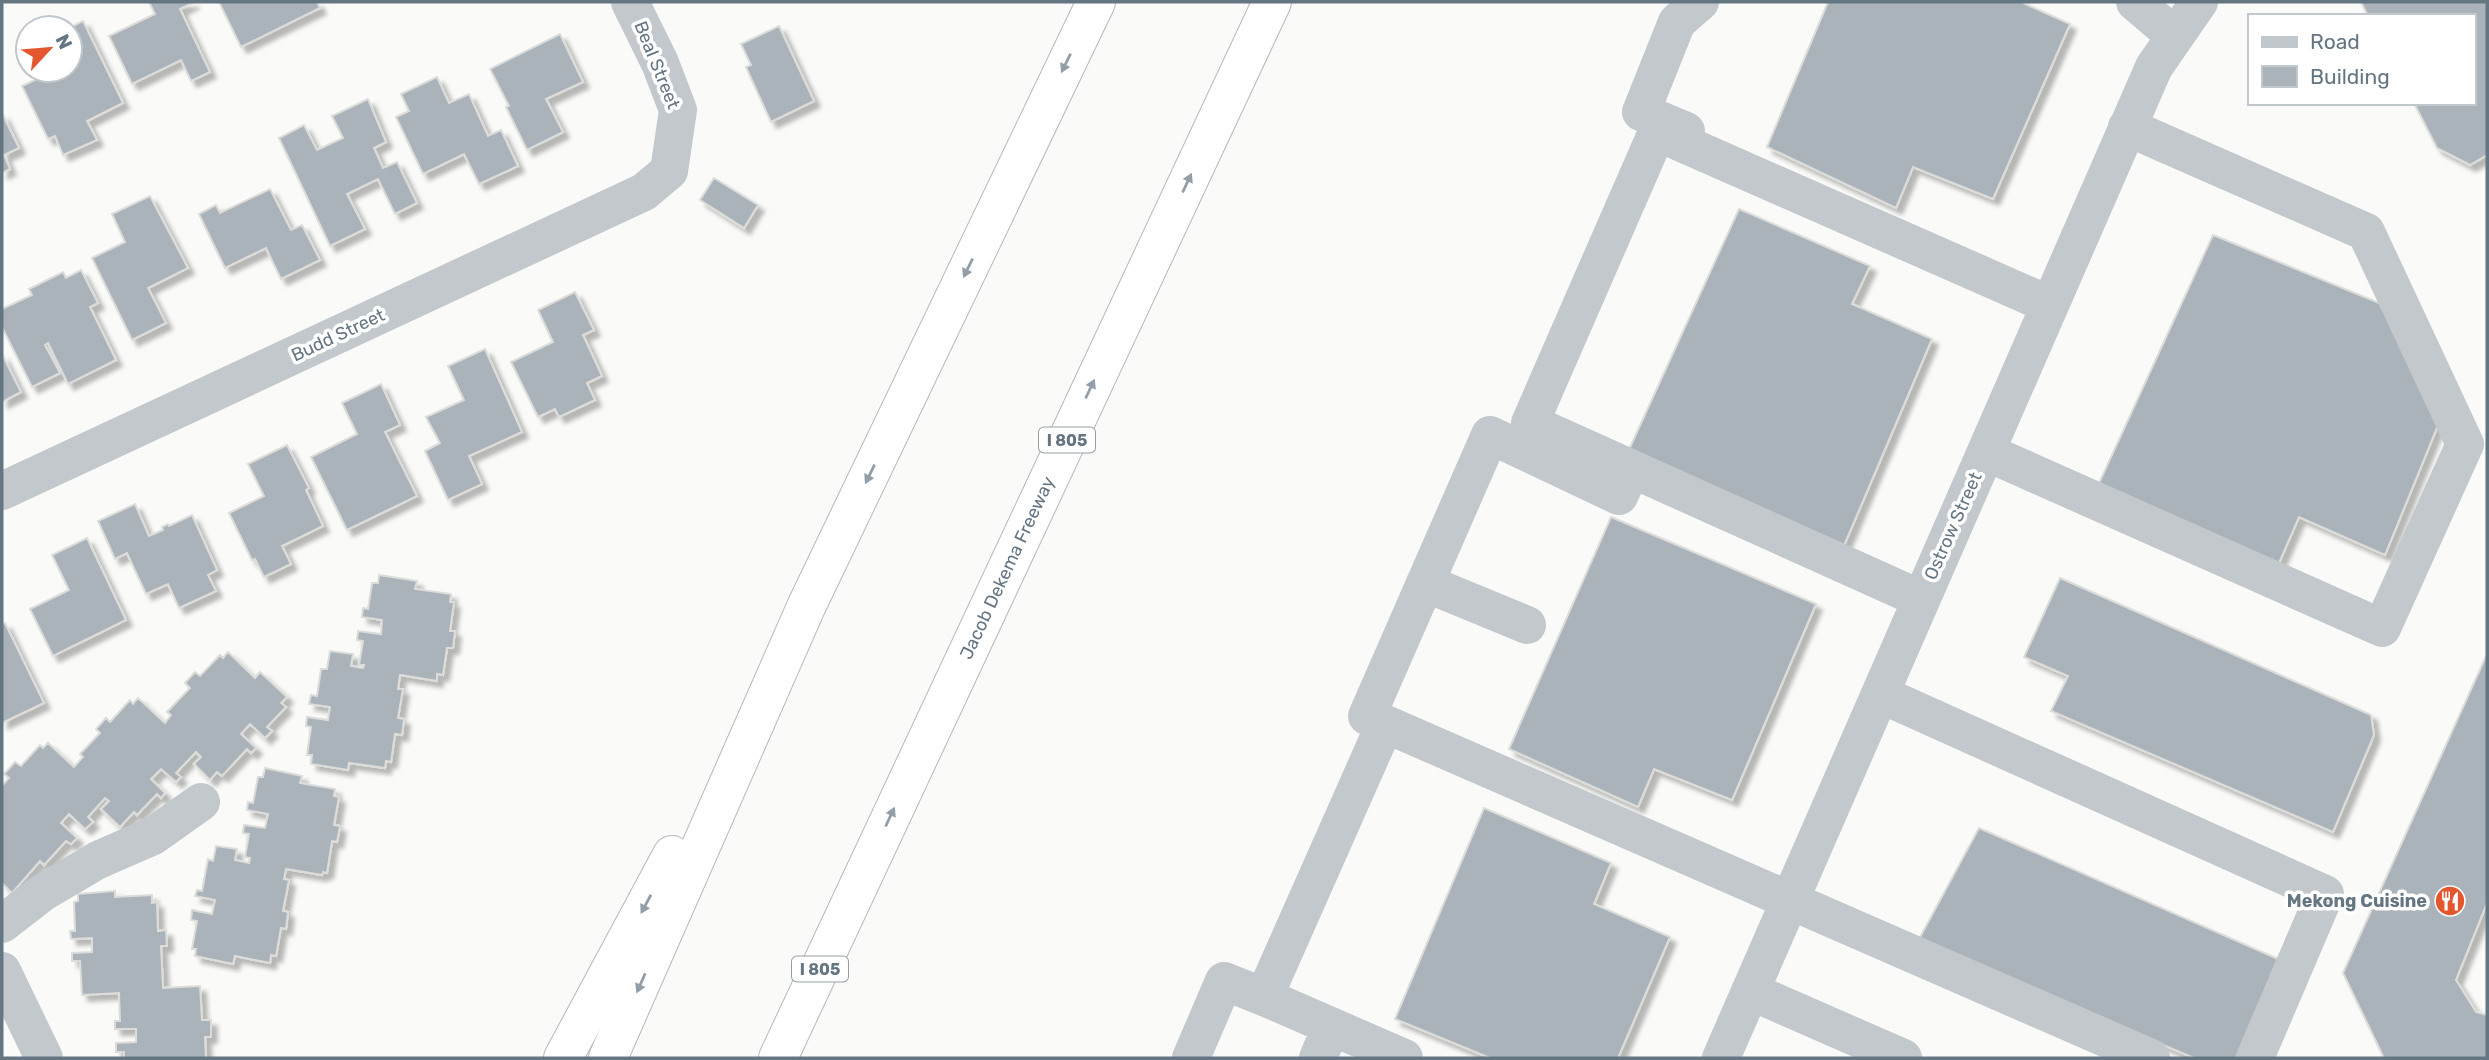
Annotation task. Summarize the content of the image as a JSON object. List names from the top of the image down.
{
  "streets": {
    "highway": ["I 805", "Jacob Dekema Freeway"],
    "street": ["Beal Street", "Budd Street", "Ostrow Street"]
  },
  "crossings": [
    ["Beal Street", "Budd Street"]
  ],
  "places": {
    "restaurant": ["Mekong Cuisine"]
  },
  "legend": ["Road", "Building"],
  "north": "top right"
}
